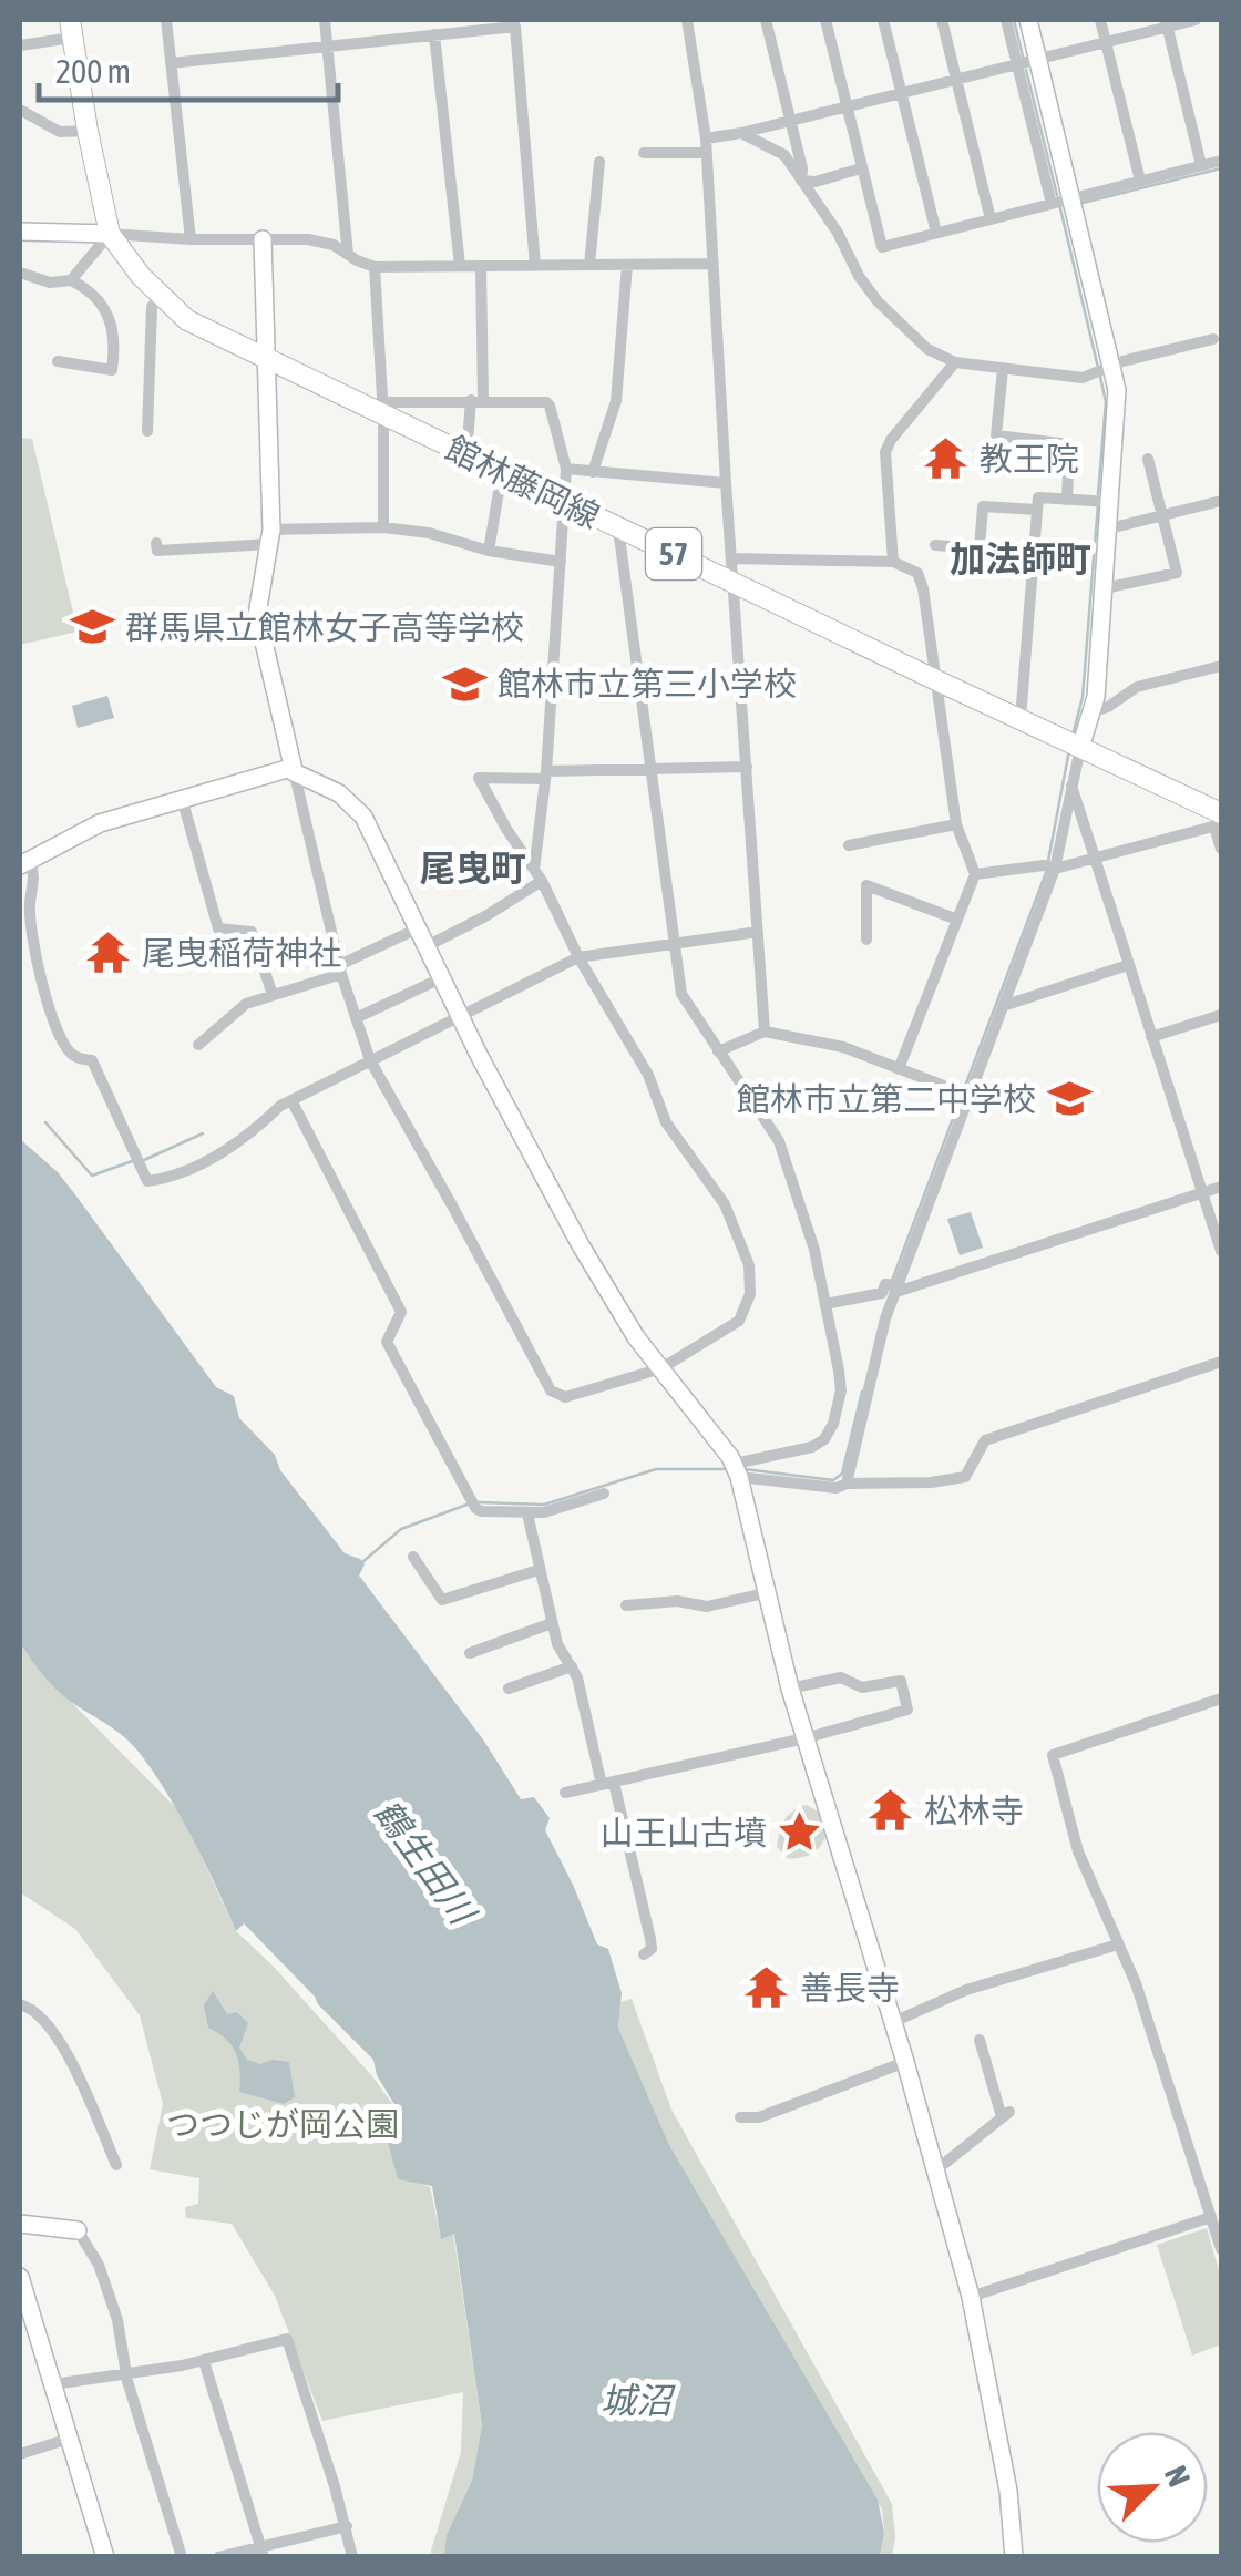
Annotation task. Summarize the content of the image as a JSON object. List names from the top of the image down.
{
  "streets": {
    "main road": ["館林藤岡線", "57"]
  },
  "districts": ["加法師町", "尾曳町"],
  "water": ["鶴生田川", "城沼"],
  "parks": ["つつじが岡公園"],
  "places": {
    "temple": [
      "教王院",
      "尾曳稲荷神社",
      "松林寺",
      "善長寺"
    ],
    "school or university": ["群馬県立館林女子高等学校", "館林市立第三小学校", "館林市立第二中学校"],
    "place": ["山王山古墳"]
  },
  "scale_bar": "200 m",
  "north": "top right"
}
